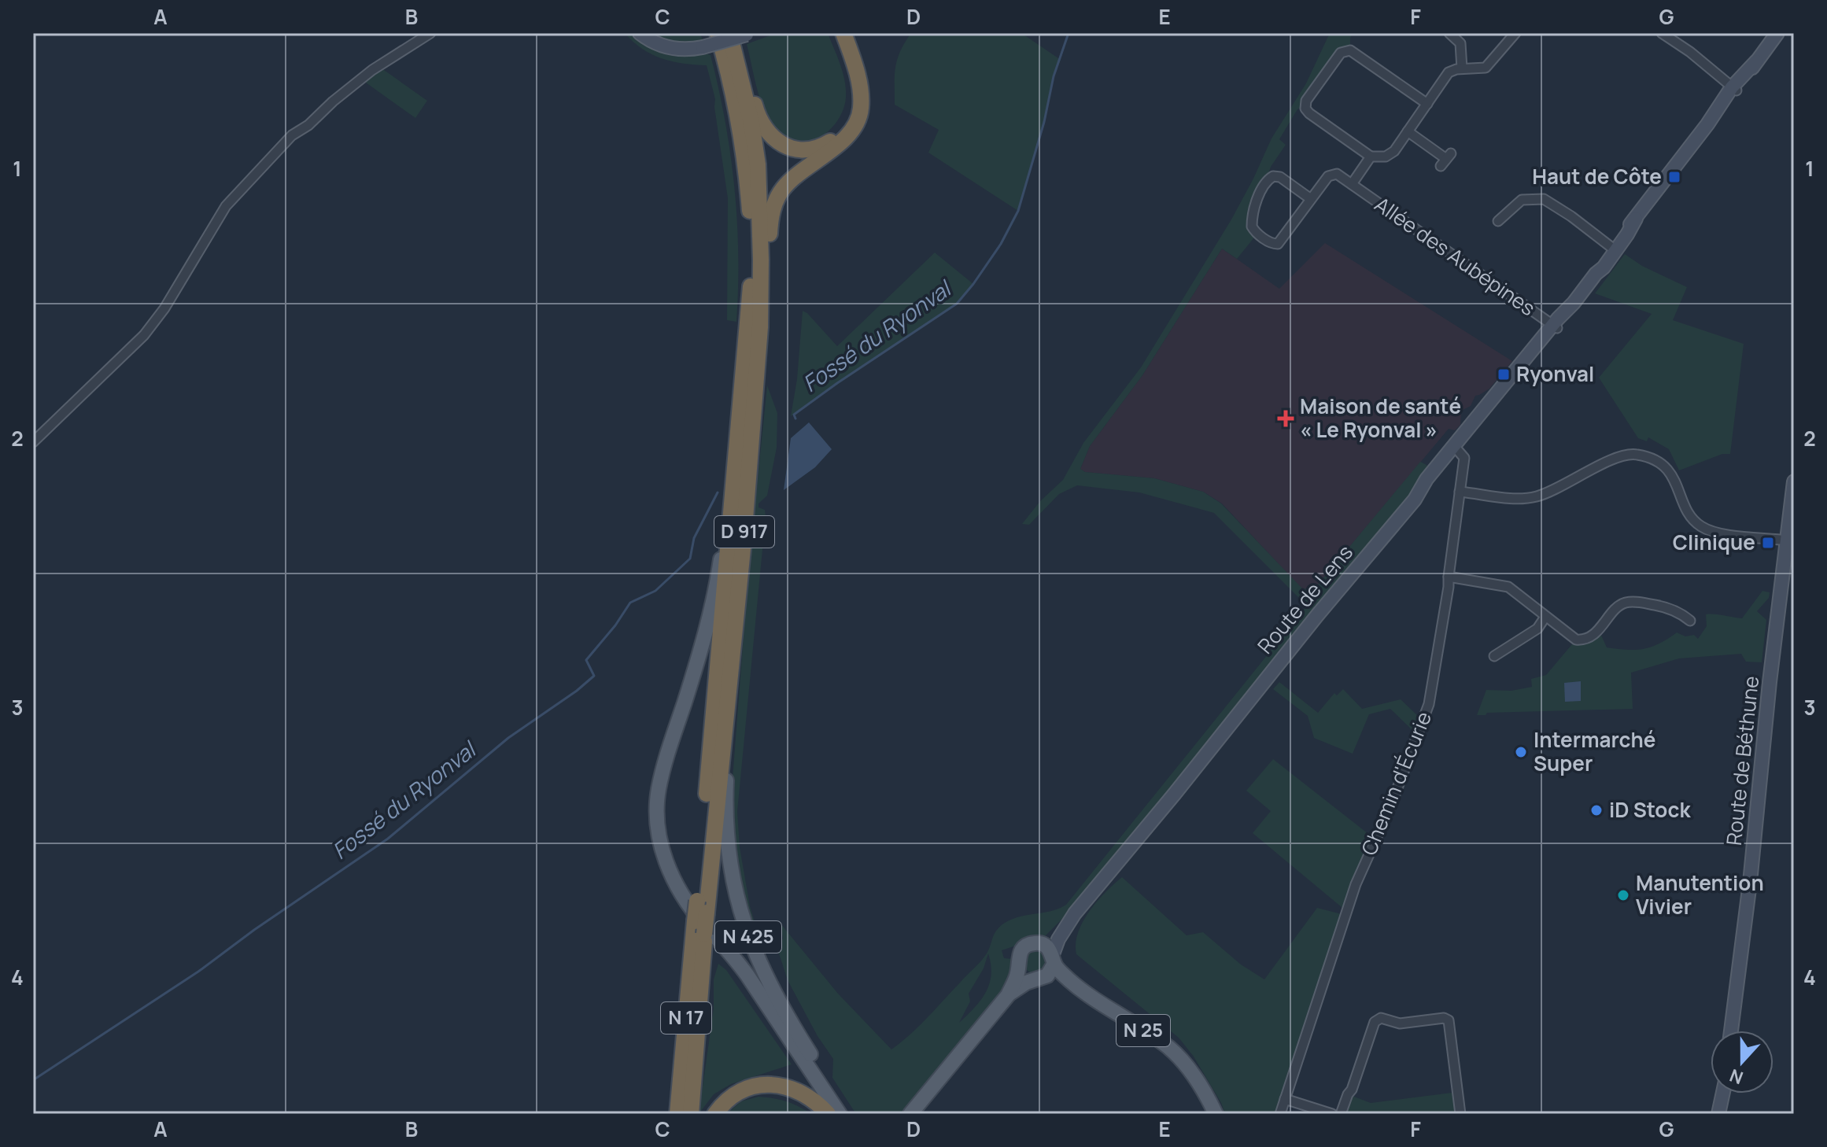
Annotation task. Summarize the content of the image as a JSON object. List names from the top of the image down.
{
  "streets": {
    "highway": ["D 917", "N 17"],
    "main road": [
      "Route de Lens",
      "Route de Béthune",
      "N 425",
      "N 25"
    ],
    "street": ["Allée des Aubépines", "Chemin d'Écurie"]
  },
  "crossings": [
    ["Allée des Aubépines", "Route de Lens"],
    ["D 917", "N 425"],
    ["D 917", "N 17"],
    ["Route de Lens", "Chemin d'Écurie"],
    ["Route de Lens", "N 25"]
  ],
  "water": ["Fossé du Ryonval"],
  "places": {
    "transit": ["Haut de Côte", "Ryonval", "Clinique"],
    "health": ["Maison de santé « Le Ryonval »"],
    "other": ["Intermarché Super", "iD Stock", "Manutention Vivier"]
  },
  "north": "bottom",
  "grid": {
    "columns": [
      "A",
      "B",
      "C",
      "D",
      "E",
      "F",
      "G"
    ],
    "rows": [
      "1",
      "2",
      "3",
      "4"
    ]
  }
}
